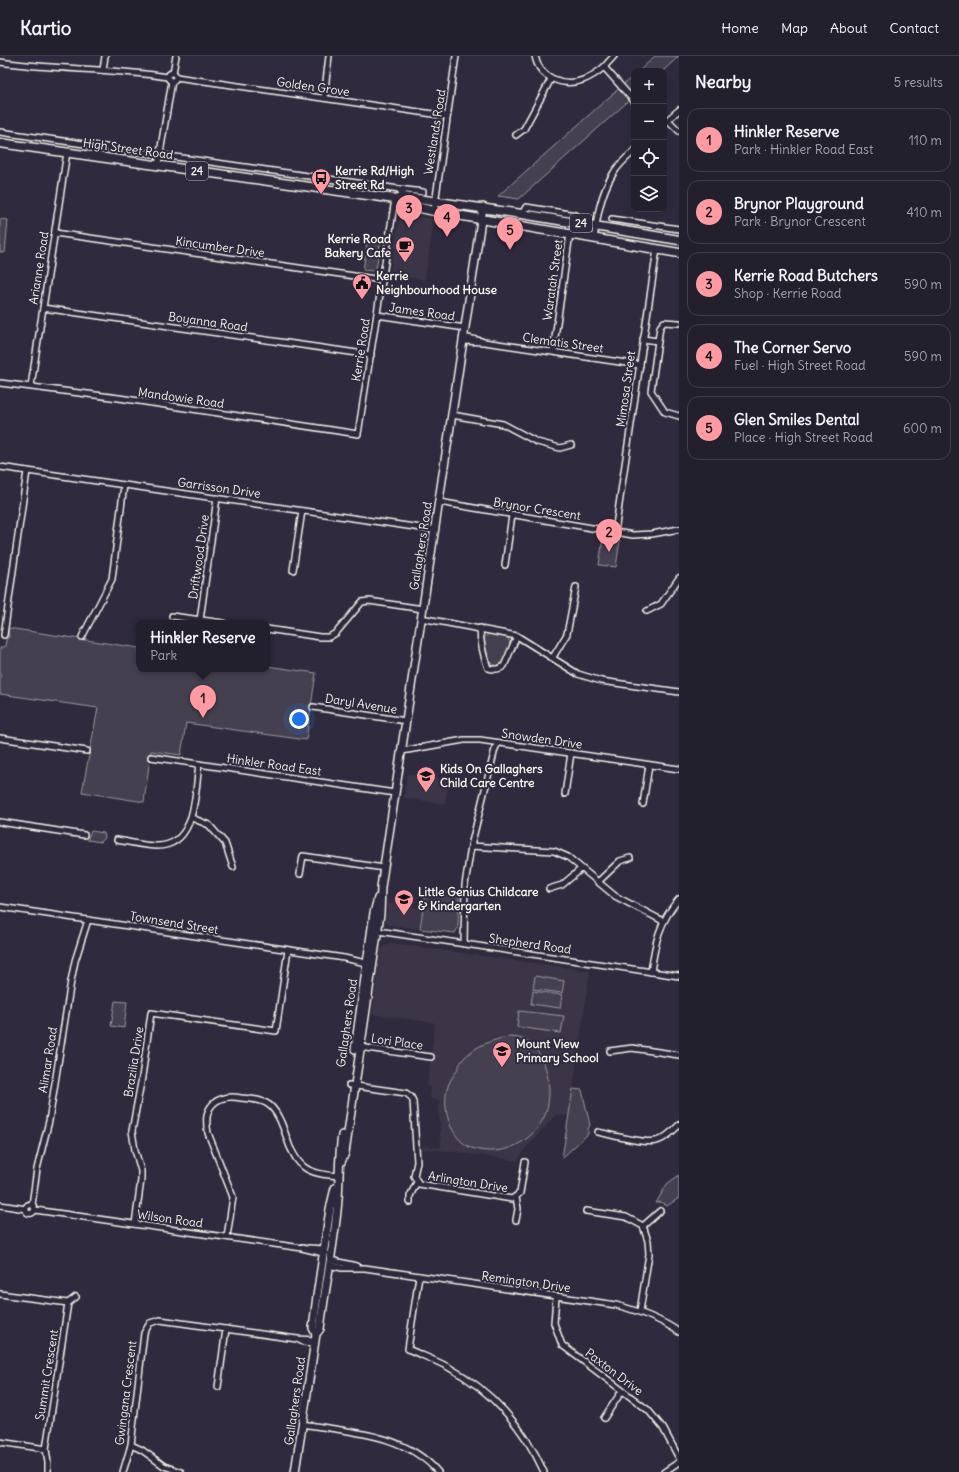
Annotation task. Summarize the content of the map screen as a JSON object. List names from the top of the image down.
{
  "streets": {
    "main road": ["High Street Road", "24"],
    "street": [
      "Golden Grove",
      "Westlands Road",
      "Kincumber Drive",
      "Arianne Road",
      "Waratah Street",
      "James Road",
      "Boyanna Road",
      "Clematis Street",
      "Kerrie Road",
      "Mimosa Street",
      "Mandowie Road",
      "Garrisson Drive",
      "Brynor Crescent",
      "Gallaghers Road",
      "Driftwood Drive",
      "Daryl Avenue",
      "Snowden Drive",
      "Hinkler Road East",
      "Townsend Street",
      "Shepherd Road",
      "Lori Place",
      "Alimar Road",
      "Brazilia Drive",
      "Arlington Drive",
      "Wilson Road",
      "Remington Drive",
      "Paxton Drive",
      "Summit Crescent",
      "Gwingana Crescent"
    ]
  },
  "crossings": [
    ["Golden Grove", "Westlands Road"],
    ["Westlands Road", "High Street Road"],
    ["High Street Road", "Arianne Road"],
    ["High Street Road", "Waratah Street"],
    ["High Street Road", "Kerrie Road"],
    ["High Street Road", "Mimosa Street"],
    ["High Street Road", "Gallaghers Road"],
    ["Kincumber Drive", "Arianne Road"],
    ["Kincumber Drive", "Kerrie Road"],
    ["Arianne Road", "Boyanna Road"],
    ["Arianne Road", "Mandowie Road"],
    ["Waratah Street", "Clematis Street"],
    ["James Road", "Kerrie Road"],
    ["James Road", "Gallaghers Road"],
    ["Boyanna Road", "Kerrie Road"],
    ["Clematis Street", "Mimosa Street"],
    ["Clematis Street", "Gallaghers Road"],
    ["Kerrie Road", "Mandowie Road"],
    ["Mimosa Street", "Brynor Crescent"],
    ["Garrisson Drive", "Gallaghers Road"],
    ["Garrisson Drive", "Driftwood Drive"],
    ["Brynor Crescent", "Gallaghers Road"],
    ["Gallaghers Road", "Daryl Avenue"],
    ["Gallaghers Road", "Snowden Drive"],
    ["Gallaghers Road", "Hinkler Road East"],
    ["Gallaghers Road", "Townsend Street"],
    ["Gallaghers Road", "Shepherd Road"],
    ["Gallaghers Road", "Lori Place"],
    ["Gallaghers Road", "Arlington Drive"],
    ["Gallaghers Road", "Wilson Road"],
    ["Gallaghers Road", "Remington Drive"],
    ["Gallaghers Road", "Gwingana Crescent"],
    ["Townsend Street", "Alimar Road"],
    ["Townsend Street", "Brazilia Drive"],
    ["Alimar Road", "Wilson Road"],
    ["Brazilia Drive", "Wilson Road"],
    ["Remington Drive", "Paxton Drive"]
  ],
  "places": {
    "bus stop": ["Kerrie Rd/High Street Rd"],
    "cafe": ["Kerrie Road Bakery Cafe"],
    "public building": ["Kerrie Neighbourhood House"],
    "school or university": ["Kids On Gallaghers Child Care Centre", "Little Genius Childcare & Kindergarten", "Mount View Primary School"]
  },
  "page": {
    "header": "Kartio",
    "nav": [
      "Home",
      "Map",
      "About",
      "Contact"
    ],
    "heading": ["Nearby", "5 results"],
    "map_buttons": ["+", "−"],
    "list": [
      {
        "mark": "1",
        "name": "Hinkler Reserve",
        "note": "Park · Hinkler Road East",
        "value": "110 m"
      },
      {
        "mark": "2",
        "name": "Brynor Playground",
        "note": "Park · Brynor Crescent",
        "value": "410 m"
      },
      {
        "mark": "3",
        "name": "Kerrie Road Butchers",
        "note": "Shop · Kerrie Road",
        "value": "590 m"
      },
      {
        "mark": "4",
        "name": "The Corner Servo",
        "note": "Fuel · High Street Road",
        "value": "590 m"
      },
      {
        "mark": "5",
        "name": "Glen Smiles Dental",
        "note": "Place · High Street Road",
        "value": "600 m"
      }
    ],
    "pins": [
      "3",
      "4",
      "5",
      "2",
      "1"
    ],
    "popup": ["Hinkler Reserve", "Park"]
  }
}
